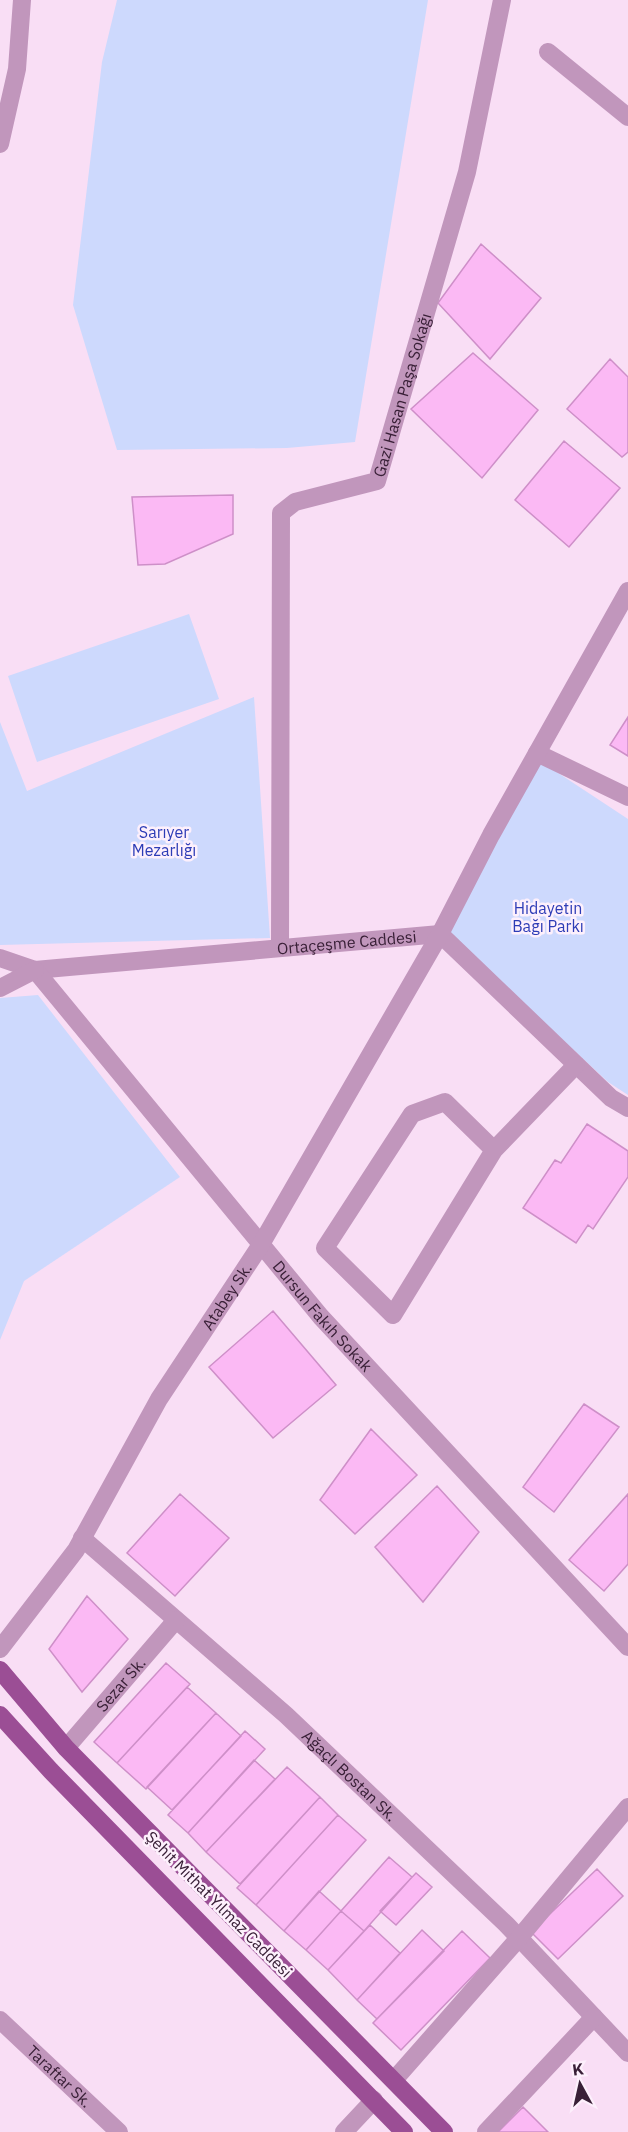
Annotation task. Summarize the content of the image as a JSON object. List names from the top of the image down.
{
  "streets": {
    "main road": ["Şehit Mithat Yılmaz Caddesi"],
    "street": [
      "Gazi Hasan Paşa Sokağı",
      "Ortaçeşme Caddesi",
      "Atabey Sk.",
      "Dursun Fakıh Sokak",
      "Sezar Sk.",
      "Ağaçlı Bostan Sk.",
      "Taraftar Sk."
    ]
  },
  "crossings": [
    ["Gazi Hasan Paşa Sokağı", "Ortaçeşme Caddesi"],
    ["Ortaçeşme Caddesi", "Atabey Sk."],
    ["Ortaçeşme Caddesi", "Dursun Fakıh Sokak"],
    ["Atabey Sk.", "Dursun Fakıh Sokak"],
    ["Atabey Sk.", "Ağaçlı Bostan Sk."],
    ["Sezar Sk.", "Ağaçlı Bostan Sk."],
    ["Sezar Sk.", "Şehit Mithat Yılmaz Caddesi"]
  ],
  "parks": ["Sarıyer Mezarlığı", "Hidayetin Bağı Parkı"],
  "north": "top"
}
